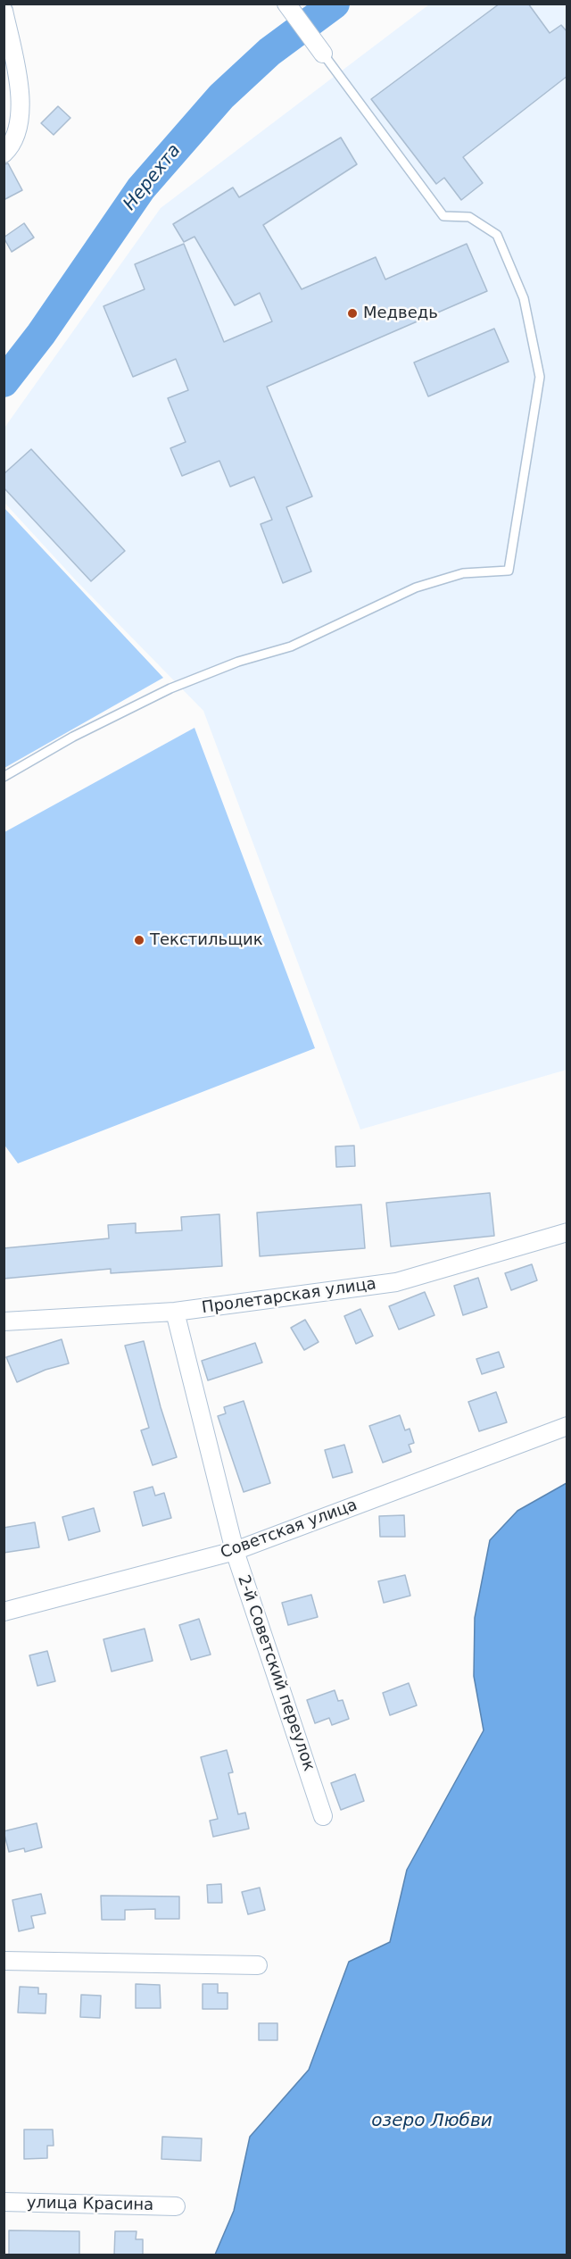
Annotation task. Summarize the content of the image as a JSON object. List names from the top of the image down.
{
  "streets": {
    "street": [
      "Пролетарская улица",
      "Советская улица",
      "2-й Советский переулок",
      "улица Красина"
    ]
  },
  "crossings": [
    ["Пролетарская улица", "2-й Советский переулок"],
    ["Советская улица", "2-й Советский переулок"]
  ],
  "water": ["Нерехта", "озеро Любви"],
  "places": ["Медведь", "Текстильщик"]
}
